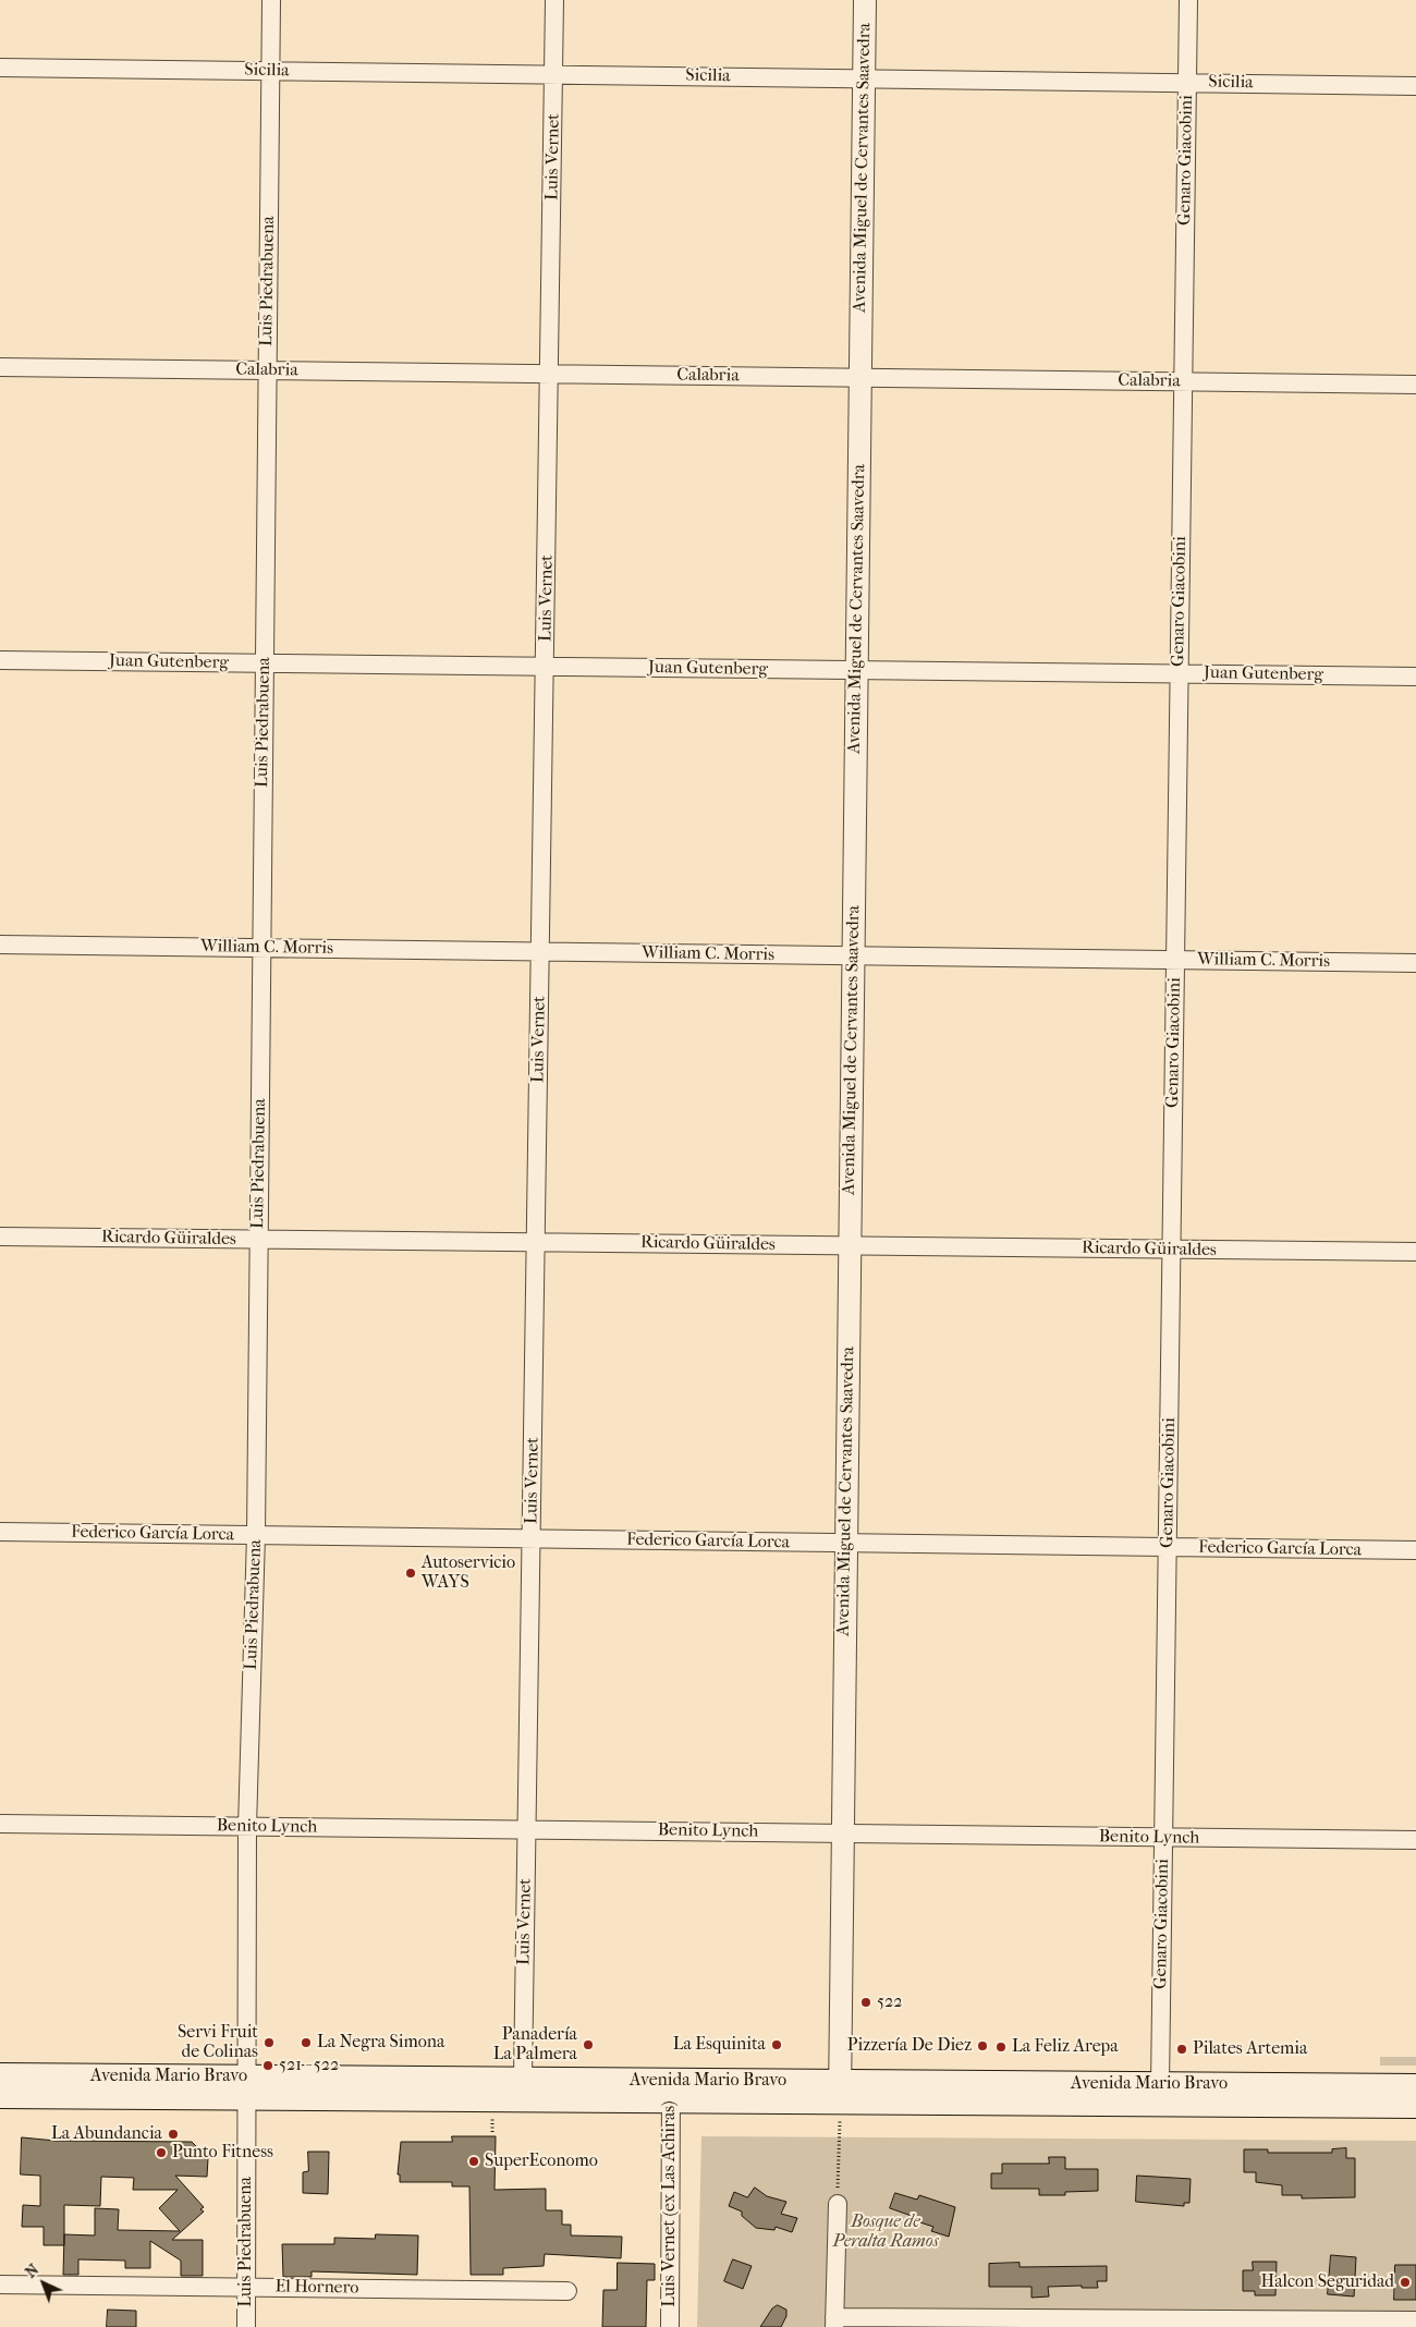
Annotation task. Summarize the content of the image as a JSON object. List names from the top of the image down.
{
  "streets": {
    "main road": ["Avenida Mario Bravo"],
    "street": [
      "Sicilia",
      "Luis Vernet",
      "Genaro Giacobini",
      "Avenida Miguel de Cervantes Saavedra",
      "Luis Piedrabuena",
      "Calabria",
      "Juan Gutenberg",
      "William C. Morris",
      "Ricardo Güiraldes",
      "Federico García Lorca",
      "Benito Lynch",
      "Luis Vernet (ex Las Achiras)",
      "El Hornero"
    ]
  },
  "crossings": [
    ["Sicilia", "Luis Vernet"],
    ["Sicilia", "Genaro Giacobini"],
    ["Sicilia", "Avenida Miguel de Cervantes Saavedra"],
    ["Sicilia", "Luis Piedrabuena"],
    ["Luis Vernet", "Calabria"],
    ["Luis Vernet", "Juan Gutenberg"],
    ["Luis Vernet", "William C. Morris"],
    ["Luis Vernet", "Ricardo Güiraldes"],
    ["Luis Vernet", "Federico García Lorca"],
    ["Luis Vernet", "Benito Lynch"],
    ["Luis Vernet", "Avenida Mario Bravo"],
    ["Genaro Giacobini", "Calabria"],
    ["Genaro Giacobini", "Juan Gutenberg"],
    ["Genaro Giacobini", "William C. Morris"],
    ["Genaro Giacobini", "Ricardo Güiraldes"],
    ["Genaro Giacobini", "Federico García Lorca"],
    ["Genaro Giacobini", "Benito Lynch"],
    ["Genaro Giacobini", "Avenida Mario Bravo"],
    ["Avenida Miguel de Cervantes Saavedra", "Calabria"],
    ["Avenida Miguel de Cervantes Saavedra", "Juan Gutenberg"],
    ["Avenida Miguel de Cervantes Saavedra", "William C. Morris"],
    ["Avenida Miguel de Cervantes Saavedra", "Ricardo Güiraldes"],
    ["Avenida Miguel de Cervantes Saavedra", "Federico García Lorca"],
    ["Avenida Miguel de Cervantes Saavedra", "Benito Lynch"],
    ["Avenida Miguel de Cervantes Saavedra", "Avenida Mario Bravo"],
    ["Luis Piedrabuena", "Calabria"],
    ["Luis Piedrabuena", "Juan Gutenberg"],
    ["Luis Piedrabuena", "William C. Morris"],
    ["Luis Piedrabuena", "Ricardo Güiraldes"],
    ["Luis Piedrabuena", "Federico García Lorca"],
    ["Luis Piedrabuena", "Benito Lynch"],
    ["Luis Piedrabuena", "Avenida Mario Bravo"],
    ["Luis Piedrabuena", "El Hornero"],
    ["Avenida Mario Bravo", "Luis Vernet (ex Las Achiras)"]
  ],
  "parks": ["Bosque de Peralta Ramos"],
  "places": [
    "Autoservicio WAYS",
    "522",
    "Servi Fruit de Colinas",
    "La Negra Simona",
    "Panadería La Palmera",
    "La Esquinita",
    "Pizzería De Diez",
    "La Feliz Arepa",
    "Pilates Artemia",
    "521 - 522",
    "La Abundancia",
    "Punto Fitness",
    "SuperEconomo",
    "Halcon Seguridad"
  ],
  "north": "top left"
}
